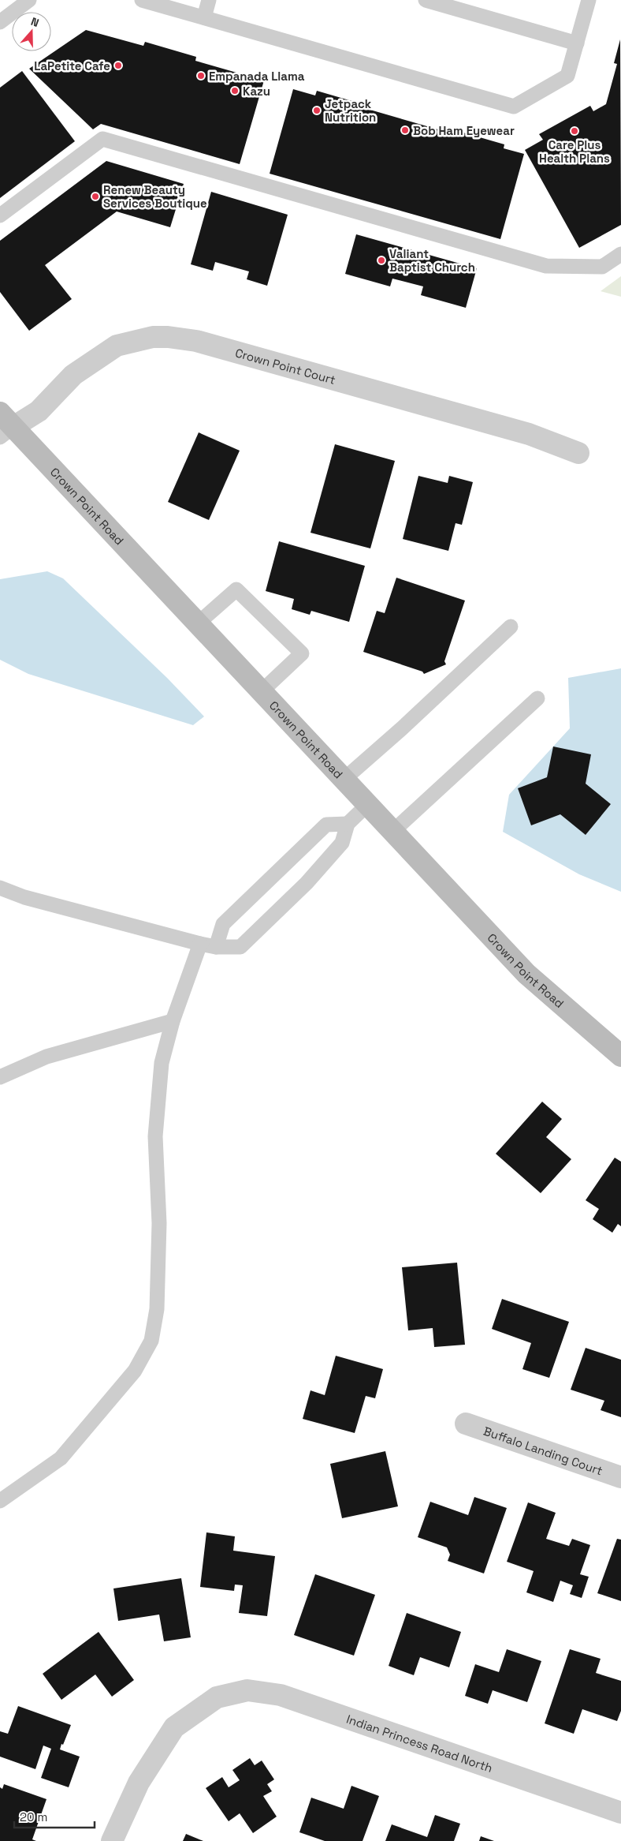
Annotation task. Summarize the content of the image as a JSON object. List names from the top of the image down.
{
  "streets": {
    "street": [
      "Crown Point Court",
      "Crown Point Road",
      "Buffalo Landing Court",
      "Indian Princess Road North"
    ]
  },
  "crossings": [
    ["Crown Point Court", "Crown Point Road"]
  ],
  "places": [
    "LaPetite Cafe",
    "Empanada Llama",
    "Kazu",
    "Jetpack Nutrition",
    "Bob Ham Eyewear",
    "Care Plus Health Plans",
    "Renew Beauty Services Boutique",
    "Valiant Baptist Church"
  ],
  "scale_bar": "20 m",
  "north": "top"
}
